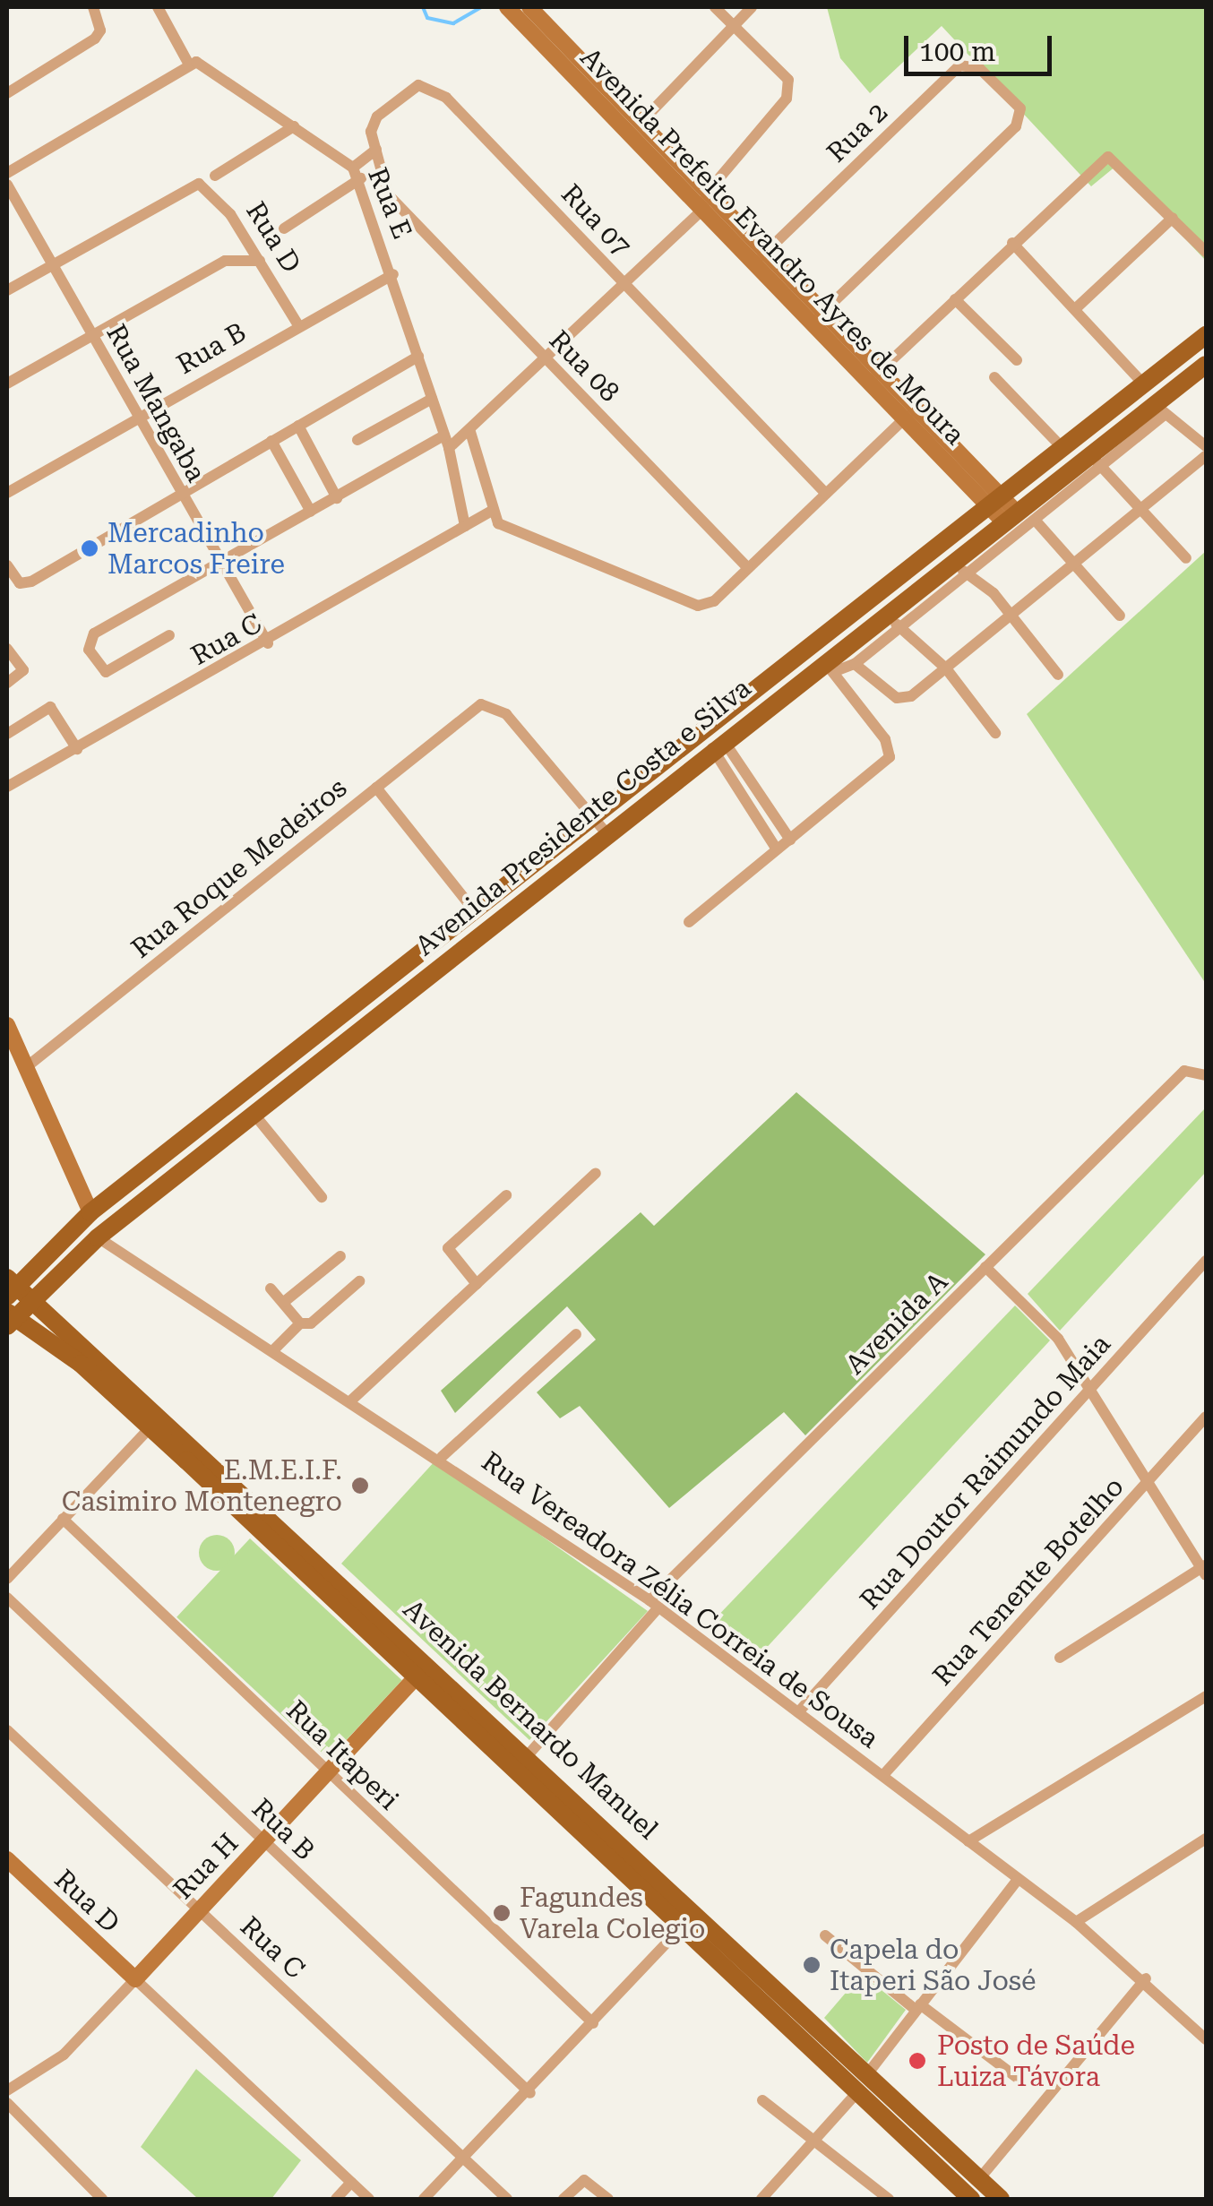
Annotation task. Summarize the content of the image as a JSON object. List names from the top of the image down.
{
  "streets": {
    "main road": ["Avenida Presidente Costa e Silva", "Avenida Bernardo Manuel"],
    "street": [
      "Rua 2",
      "Rua E",
      "Rua 07",
      "Rua D",
      "Avenida Prefeito Evandro Ayres de Moura",
      "Rua B",
      "Rua 08",
      "Rua Mangaba",
      "Rua C",
      "Rua Roque Medeiros",
      "Avenida A",
      "Rua Doutor Raimundo Maia",
      "Rua Tenente Botelho",
      "Rua Vereadora Zélia Correia de Sousa",
      "Rua Itaperi",
      "Rua H"
    ]
  },
  "crossings": [
    ["Rua 2", "Avenida Prefeito Evandro Ayres de Moura"],
    ["Rua E", "Rua B"],
    ["Rua E", "Rua C"],
    ["Rua 07", "Rua 08"],
    ["Rua D", "Rua B"],
    ["Rua D", "Rua Mangaba"],
    ["Rua D", "Rua H"],
    ["Avenida Prefeito Evandro Ayres de Moura", "Avenida Presidente Costa e Silva"],
    ["Rua B", "Rua Mangaba"],
    ["Rua B", "Rua H"],
    ["Rua Mangaba", "Rua C"],
    ["Rua C", "Rua H"],
    ["Avenida Presidente Costa e Silva", "Rua Roque Medeiros"],
    ["Avenida Presidente Costa e Silva", "Rua Vereadora Zélia Correia de Sousa"],
    ["Avenida Presidente Costa e Silva", "Avenida Bernardo Manuel"],
    ["Avenida A", "Rua Vereadora Zélia Correia de Sousa"],
    ["Avenida A", "Avenida Bernardo Manuel"],
    ["Rua Doutor Raimundo Maia", "Rua Vereadora Zélia Correia de Sousa"],
    ["Rua Tenente Botelho", "Rua Vereadora Zélia Correia de Sousa"],
    ["Avenida Bernardo Manuel", "Rua H"],
    ["Rua Itaperi", "Rua H"]
  ],
  "places": [
    "Mercadinho Marcos Freire",
    "E.M.E.I.F. Casimiro Montenegro",
    "Fagundes Varela Colegio",
    "Capela do Itaperi São José",
    "Posto de Saúde Luiza Távora"
  ],
  "scale_bar": "100 m"
}
